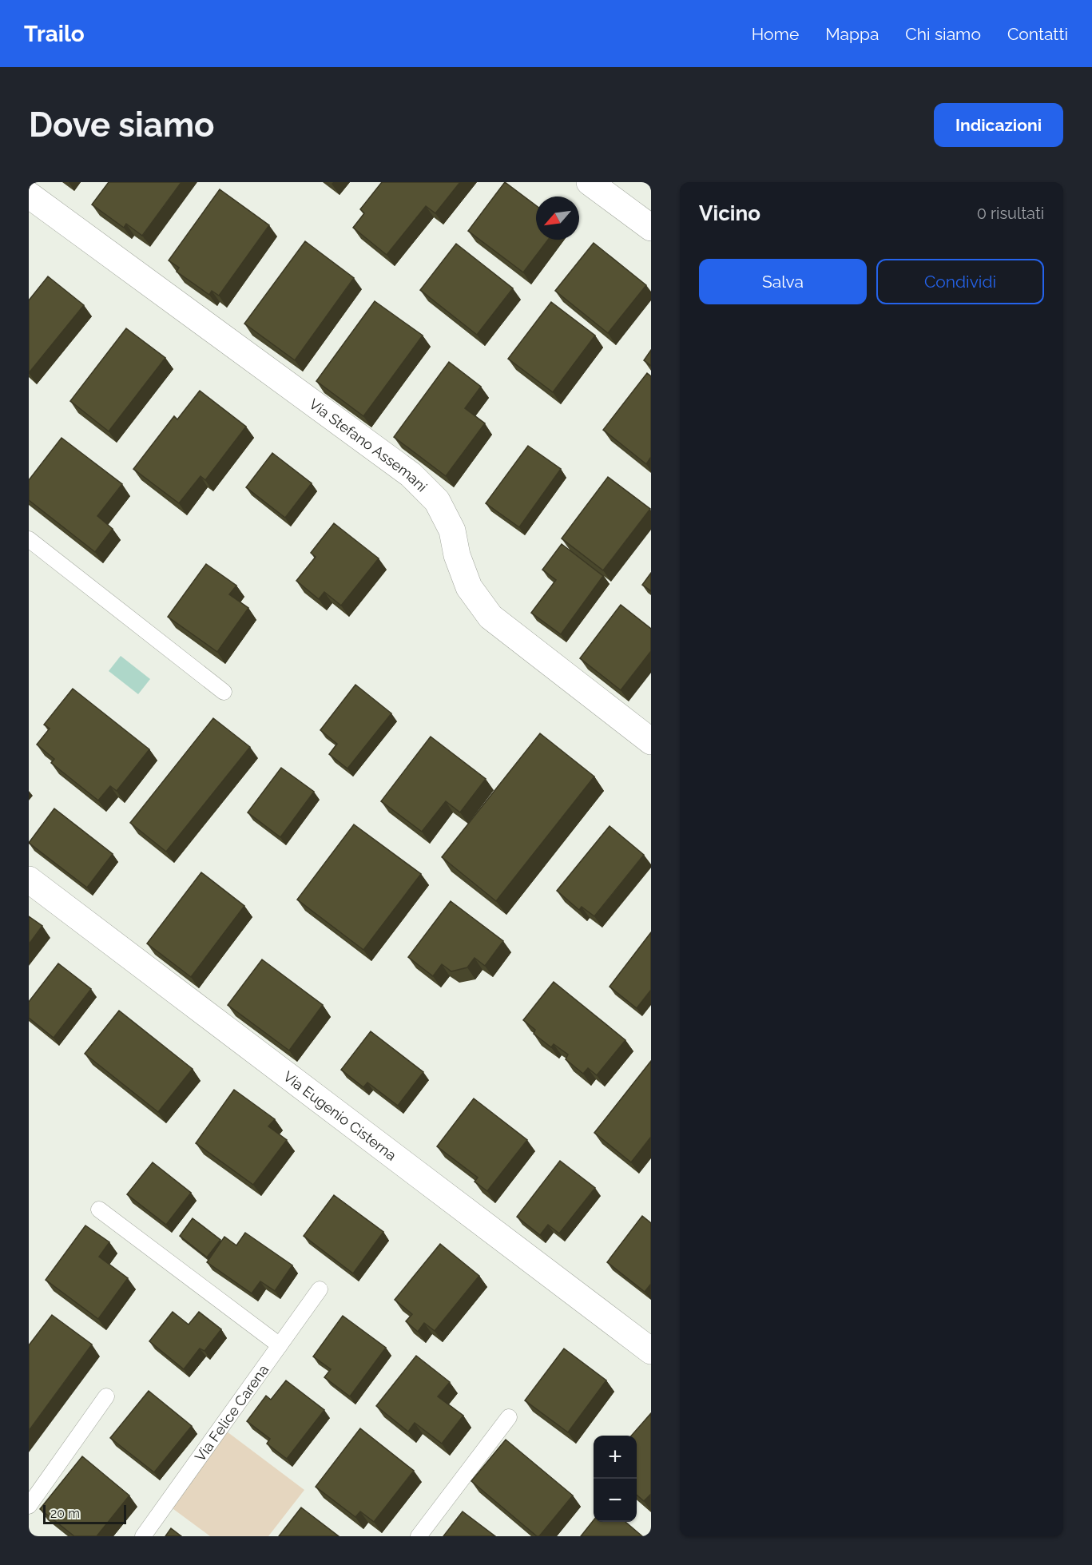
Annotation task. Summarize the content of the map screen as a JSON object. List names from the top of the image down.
{
  "streets": {
    "street": ["Via Stefano Assemani", "Via Eugenio Cisterna"],
    "lane": ["Via Felice Carena"]
  },
  "scale_bar": "20 m",
  "north": "bottom left",
  "page": {
    "header": "Trailo",
    "nav": [
      "Home",
      "Mappa",
      "Chi siamo",
      "Contatti"
    ],
    "buttons": [
      "Indicazioni",
      ["Salva", "Condividi"]
    ],
    "title": "Dove siamo",
    "heading": ["Vicino", "0 risultati"],
    "map_buttons": ["+", "−"],
    "scale": "20 m"
  }
}
